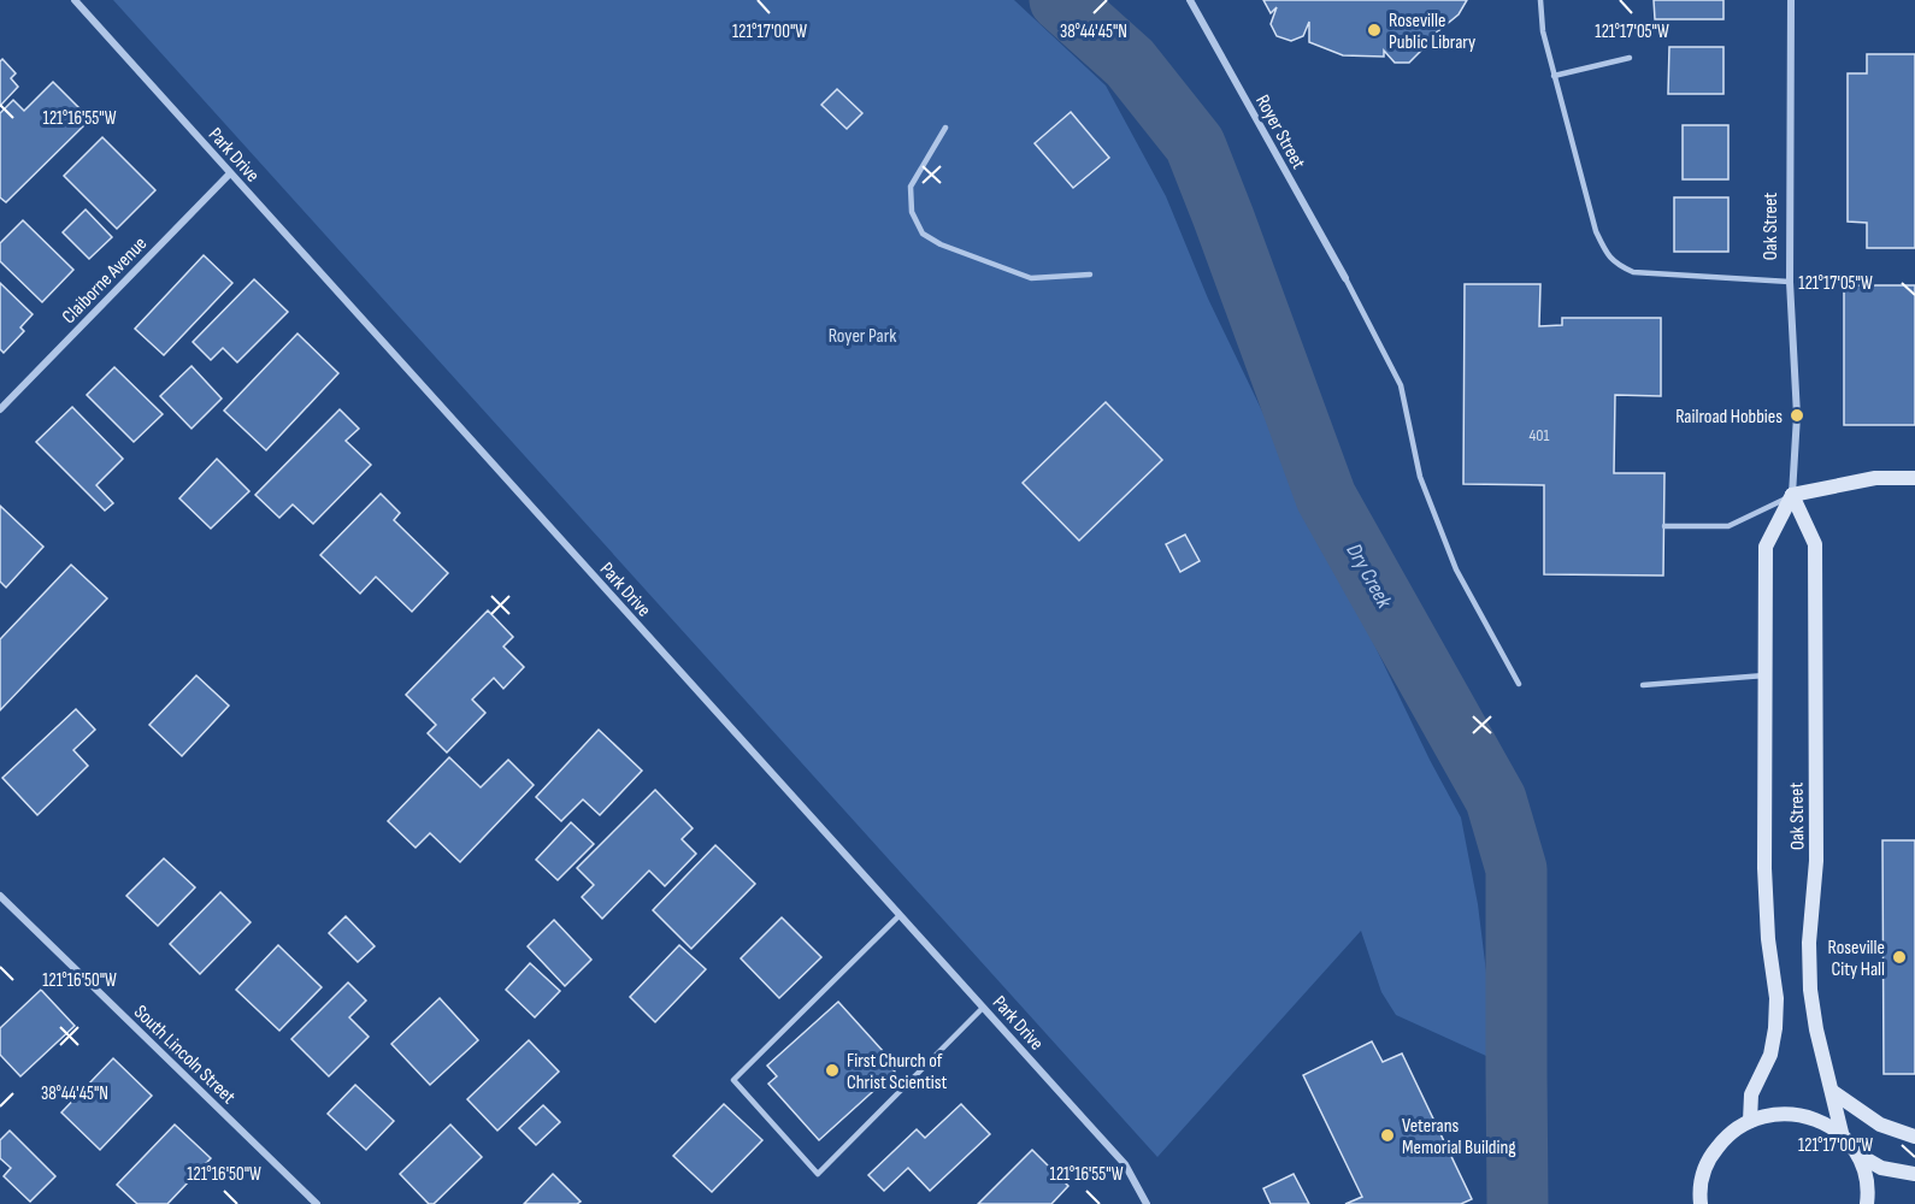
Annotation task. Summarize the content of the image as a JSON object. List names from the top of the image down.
{
  "streets": {
    "main road": ["Oak Street"],
    "street": [
      "Royer Street",
      "Park Drive",
      "Claiborne Avenue",
      "South Lincoln Street"
    ]
  },
  "crossings": [
    ["Park Drive", "Claiborne Avenue"]
  ],
  "water": ["Dry Creek"],
  "parks": ["Royer Park"],
  "places": [
    "Roseville Public Library",
    "Railroad Hobbies",
    "Roseville City Hall",
    "First Church of Christ Scientist",
    "Veterans Memorial Building"
  ],
  "house_numbers": ["401"],
  "coordinates": [
    "121°17'00\"W",
    "38°44'45\"N",
    "121°17'05\"W",
    "121°16'55\"W",
    "121°16'50\"W"
  ]
}
